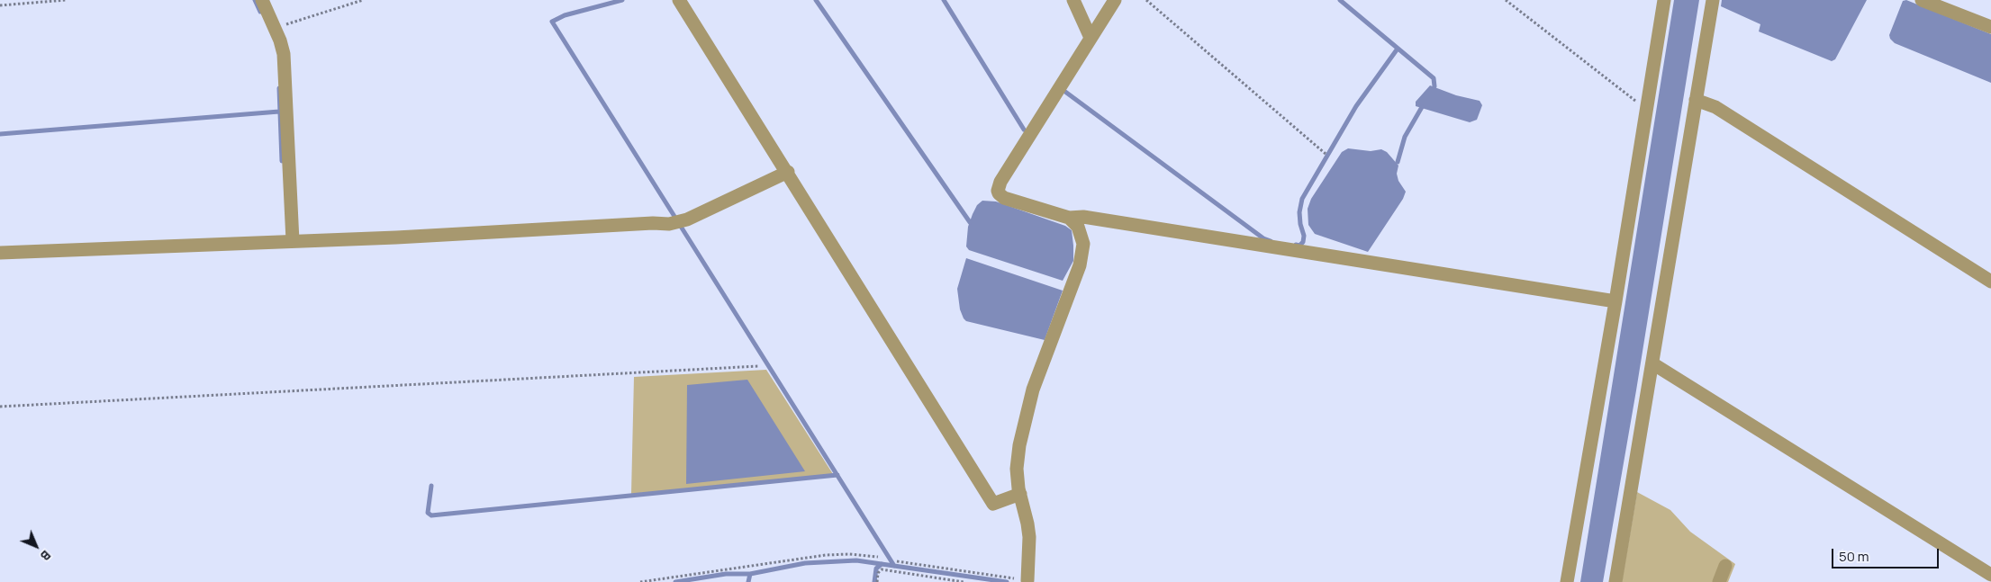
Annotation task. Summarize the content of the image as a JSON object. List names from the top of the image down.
{
  "scale_bar": "50 m",
  "north": "bottom right"
}
